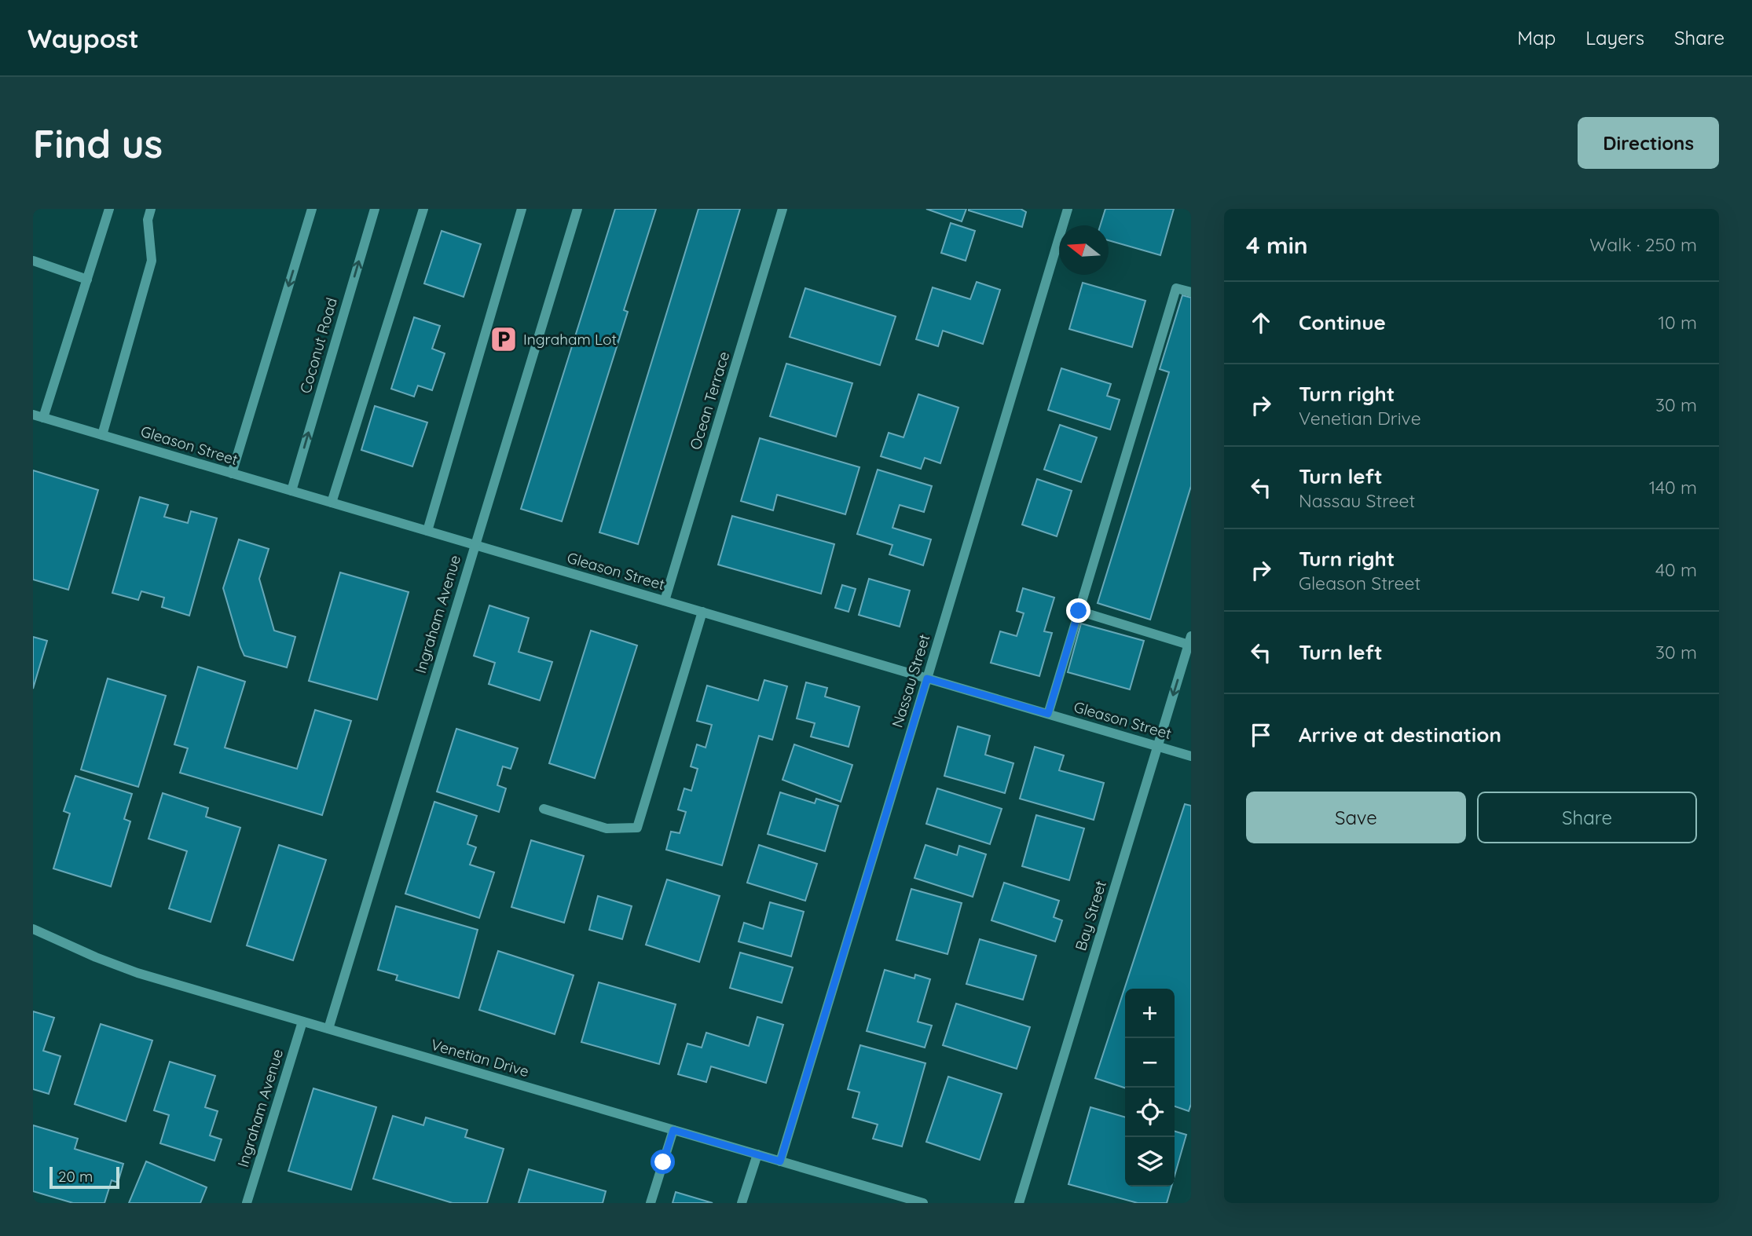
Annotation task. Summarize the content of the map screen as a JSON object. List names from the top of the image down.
{
  "streets": {
    "street": [
      "Coconut Road",
      "Ocean Terrace",
      "Gleason Street",
      "Ingraham Avenue",
      "Nassau Street",
      "Bay Street",
      "Venetian Drive"
    ]
  },
  "crossings": [
    ["Coconut Road", "Gleason Street"],
    ["Ocean Terrace", "Gleason Street"],
    ["Gleason Street", "Ingraham Avenue"],
    ["Gleason Street", "Nassau Street"],
    ["Gleason Street", "Bay Street"],
    ["Ingraham Avenue", "Venetian Drive"],
    ["Nassau Street", "Venetian Drive"]
  ],
  "places": {
    "parking": ["Ingraham Lot"]
  },
  "scale_bar": "20 m",
  "north": "left",
  "page": {
    "header": "Waypost",
    "nav": ["Map", "Layers", "Share"],
    "buttons": [
      "Directions",
      ["Save", "Share"]
    ],
    "title": "Find us",
    "heading": ["4 min", "Walk · 250 m"],
    "list": [
      ["Continue", "10 m"],
      ["Turn right", "Venetian Drive", "30 m"],
      ["Turn left", "Nassau Street", "140 m"],
      ["Turn right", "Gleason Street", "40 m"],
      ["Turn left", "30 m"],
      "Arrive at destination"
    ],
    "map_buttons": ["+", "−"],
    "scale": "20 m"
  }
}
